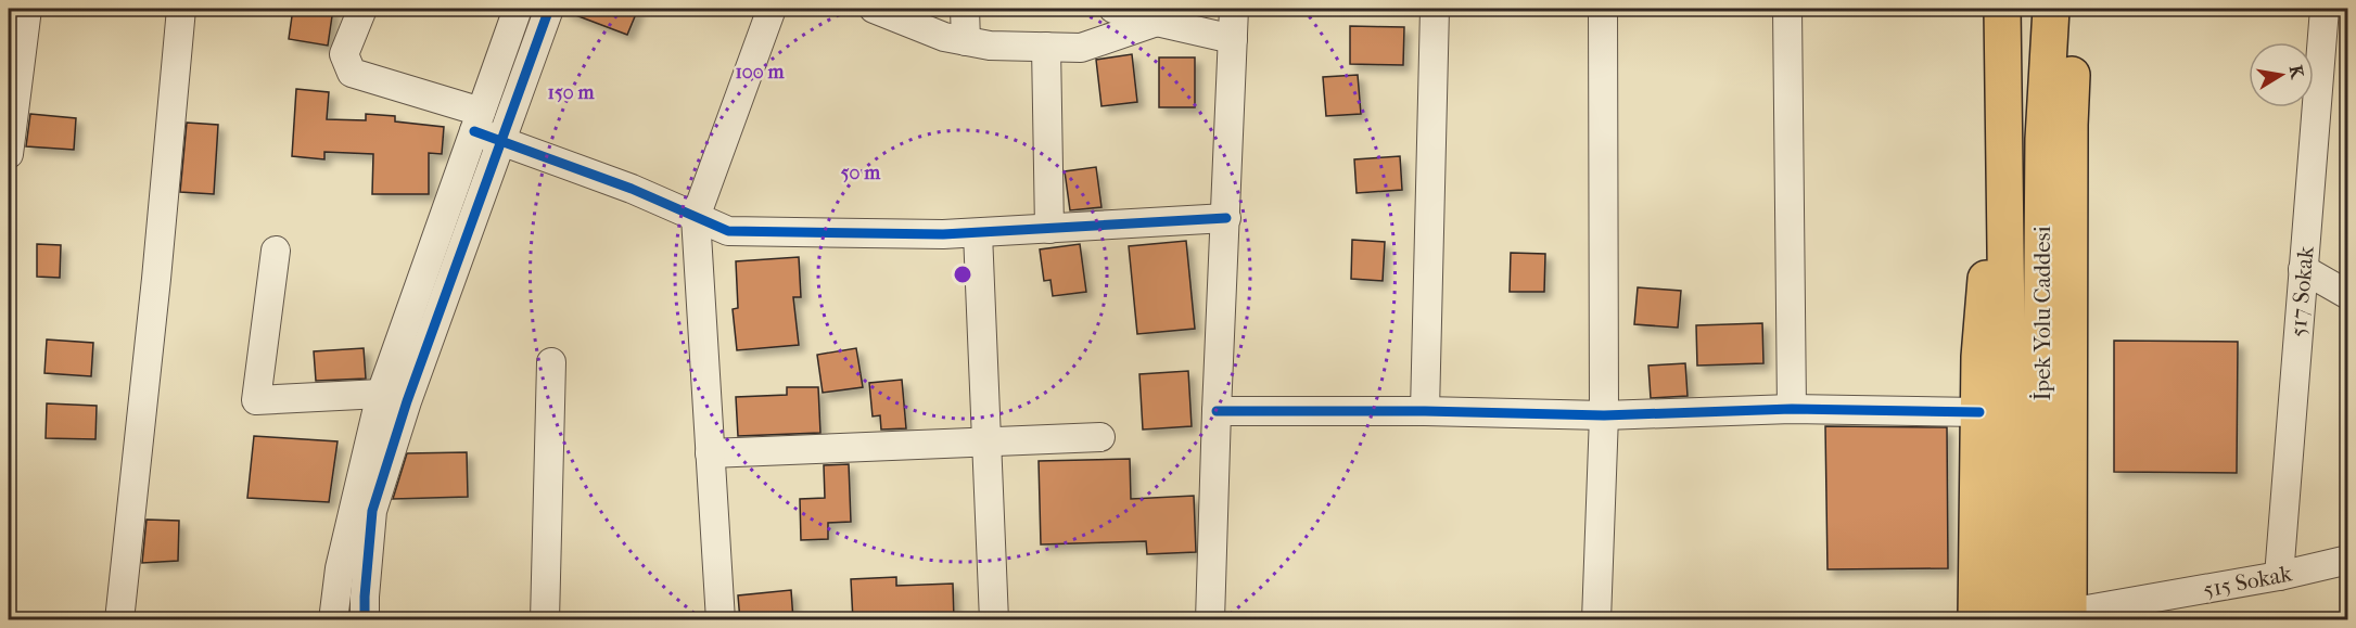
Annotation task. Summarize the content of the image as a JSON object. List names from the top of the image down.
{
  "streets": {
    "highway": ["İpek Yolu Caddesi"],
    "street": ["517 Sokak", "515 Sokak"]
  },
  "crossings": [
    ["517 Sokak", "515 Sokak"],
    ["İpek Yolu Caddesi", "515 Sokak"]
  ],
  "north": "right",
  "rings": ["100 m", "150 m", "50 m"]
}
